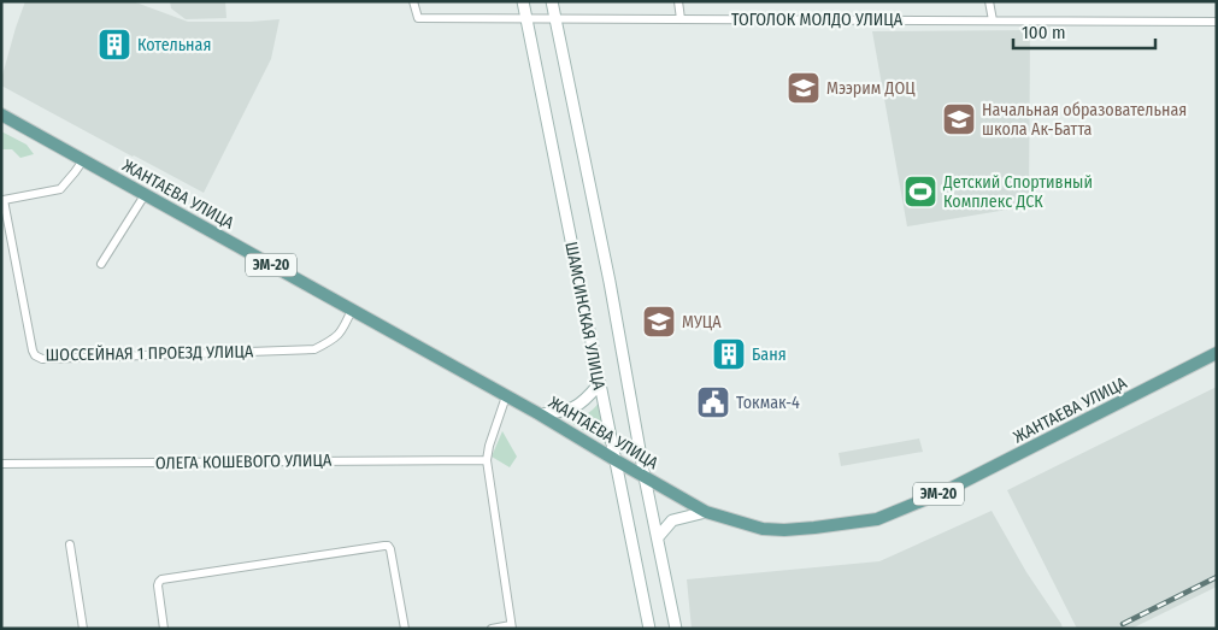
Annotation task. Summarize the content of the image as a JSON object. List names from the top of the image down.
{
  "streets": {
    "main road": ["ЖАНТАЕВА УЛИЦА", "ЭМ-20", "ШАМСИНСКАЯ УЛИЦА"],
    "street": ["ТОГОЛОК МОЛДО УЛИЦА", "ШОССЕЙНАЯ 1 ПРОЕЗД УЛИЦА", "ОЛЕГА КОШЕВОГО УЛИЦА"]
  },
  "crossings": [
    ["ТОГОЛОК МОЛДО УЛИЦА", "ШАМСИНСКАЯ УЛИЦА"],
    ["ЖАНТАЕВА УЛИЦА", "ШАМСИНСКАЯ УЛИЦА"],
    ["ЖАНТАЕВА УЛИЦА", "ШОССЕЙНАЯ 1 ПРОЕЗД УЛИЦА"]
  ],
  "places": {
    "building": ["Котельная", "Баня"],
    "school or university": ["Мээрим ДОЦ", "Начальная образовательная школа Ак-Батта", "МУЦА"],
    "sports": ["Детский Спортивный Комплекс ДСК"],
    "public building": ["Токмак-4"]
  },
  "scale_bar": "100 m"
}
